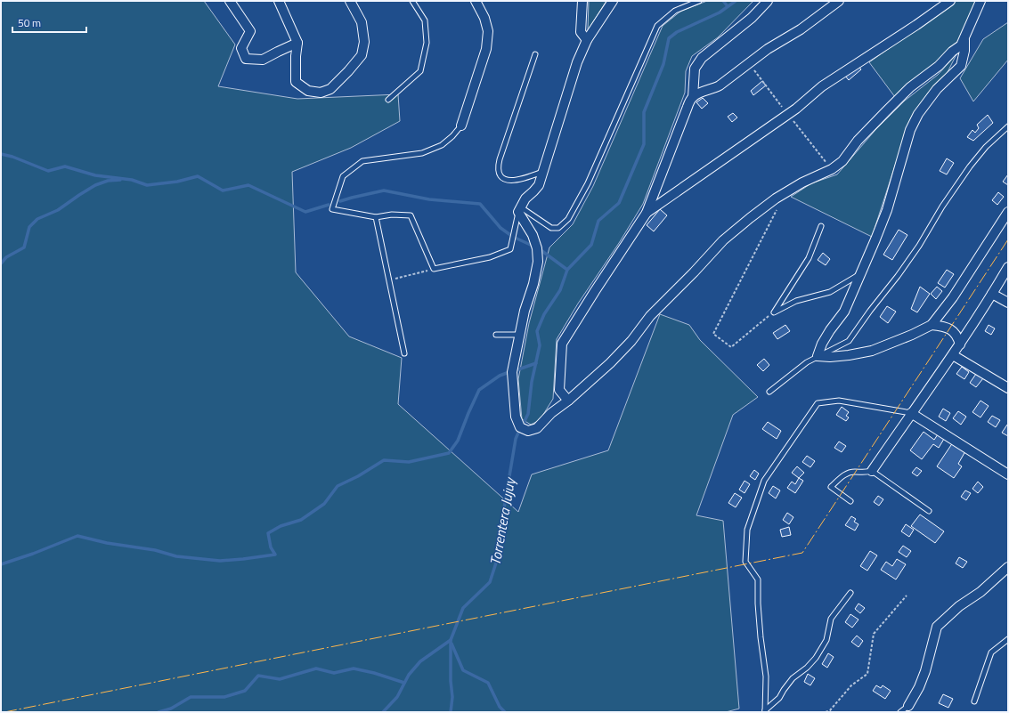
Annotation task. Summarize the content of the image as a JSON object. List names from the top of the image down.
{
  "water": ["Torrentera Jujuy"],
  "scale_bar": "50 m"
}
